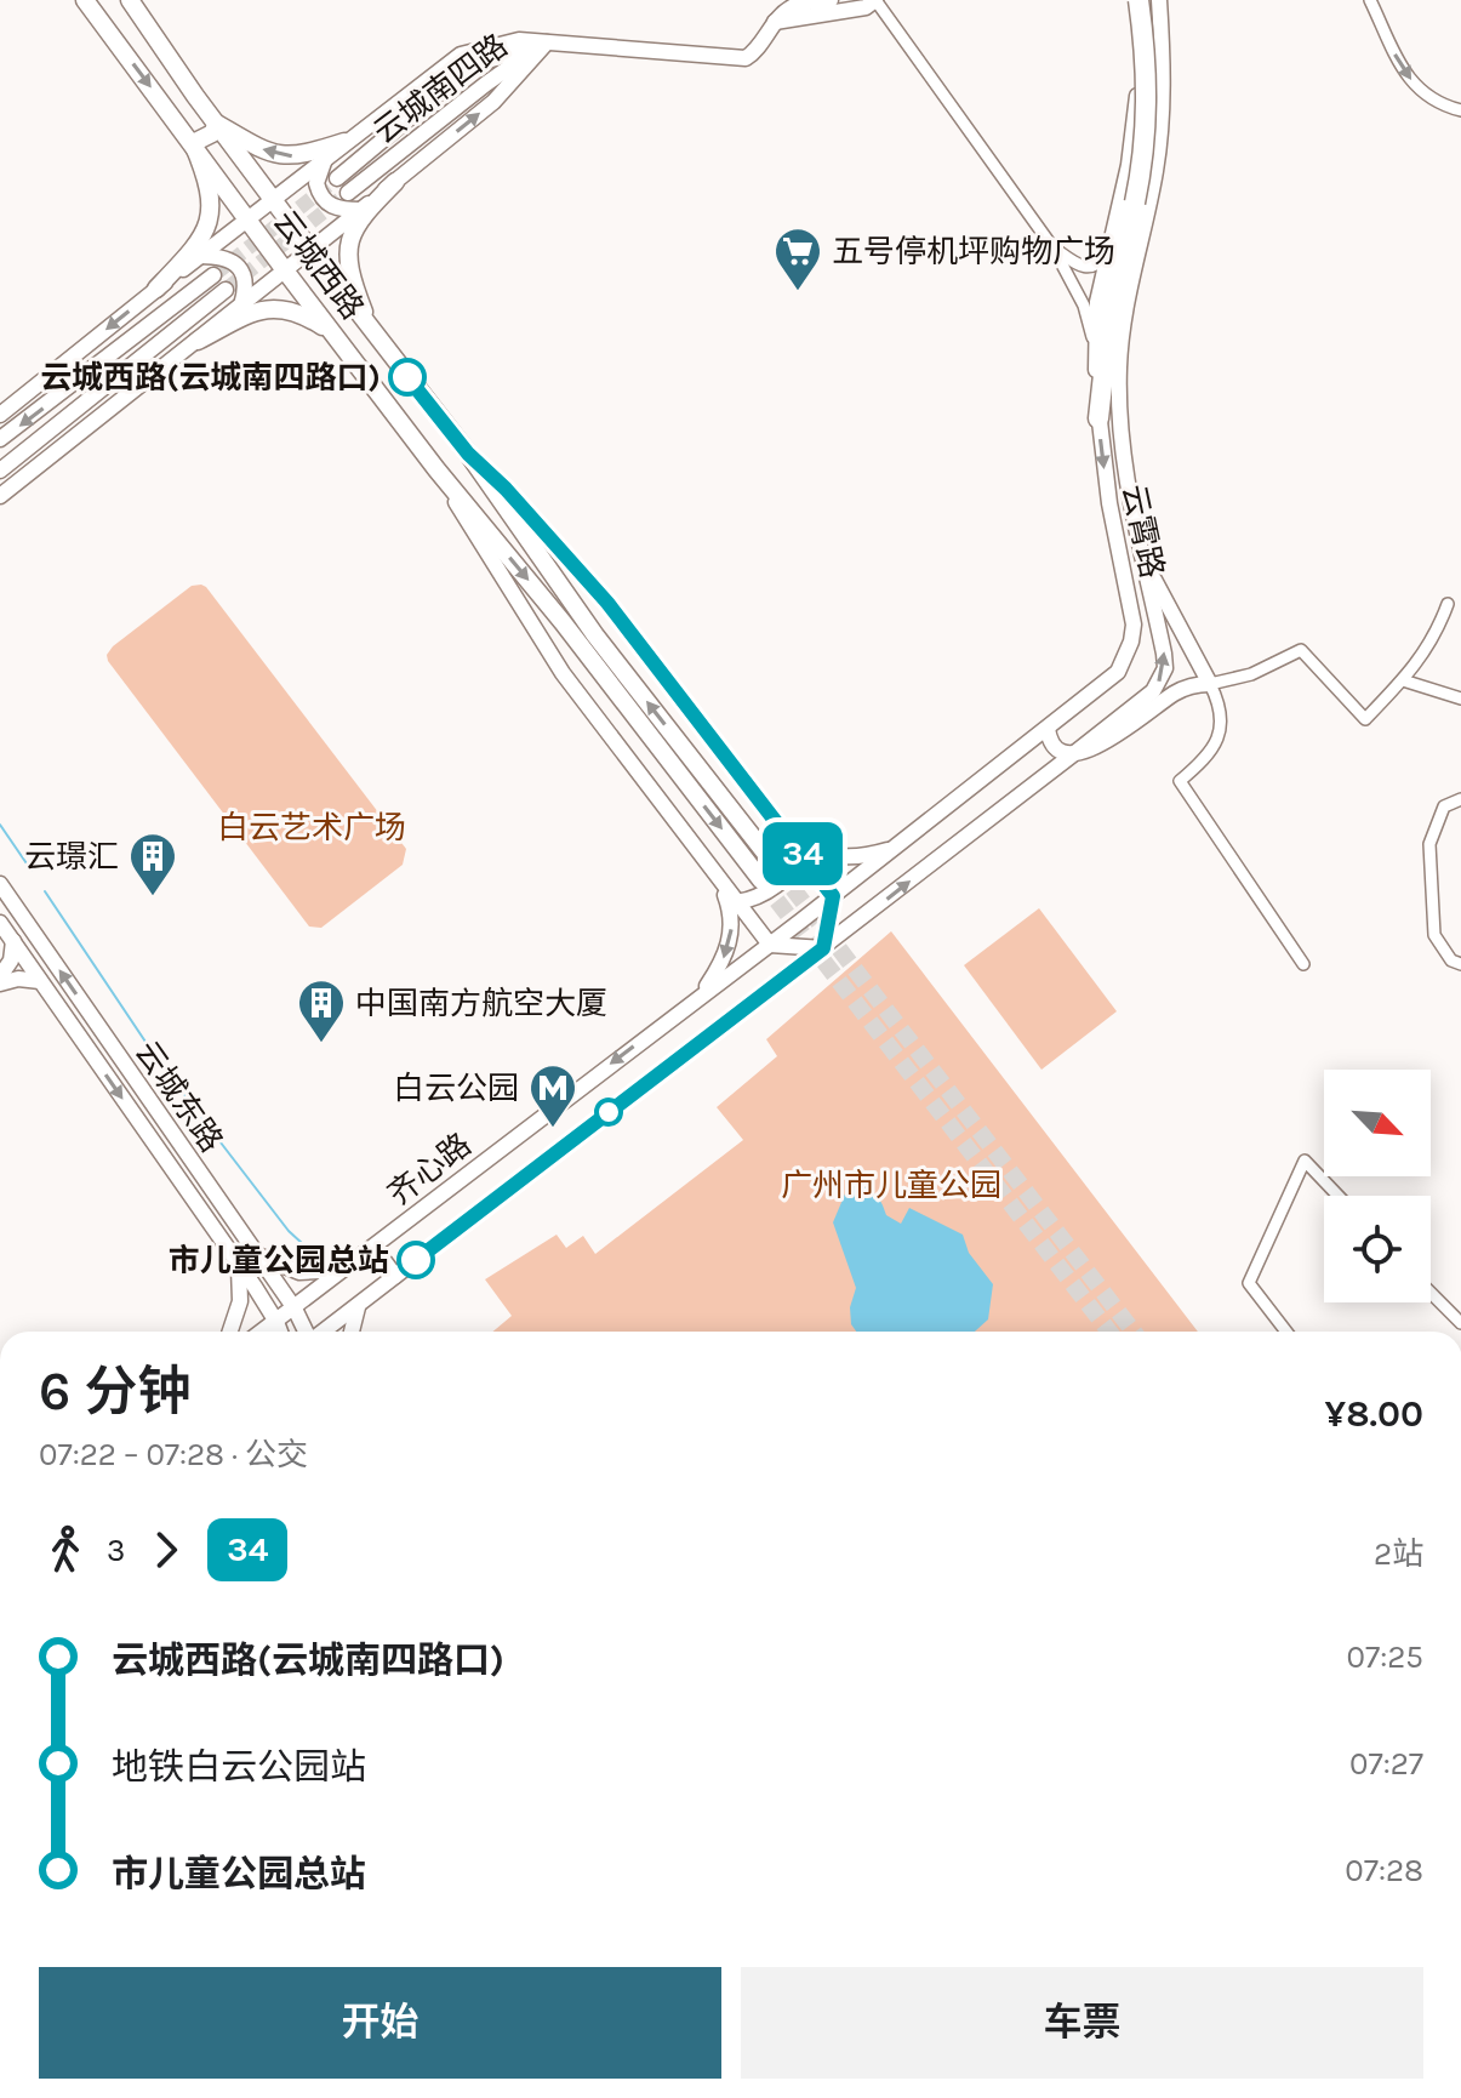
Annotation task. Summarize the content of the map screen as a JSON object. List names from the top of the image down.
{
  "streets": {
    "main road": [
      "云城南四路",
      "云城西路",
      "云霄路",
      "云城东路",
      "齐心路"
    ]
  },
  "crossings": [
    ["云霄路", "齐心路"],
    ["云城东路", "齐心路"]
  ],
  "parks": ["白云艺术广场", "广州市儿童公园"],
  "places": {
    "supermarket": ["五号停机坪购物广场"],
    "other": ["云城西路(云城南四路口)", "市儿童公园总站"],
    "building": ["云璟汇", "中国南方航空大厦"],
    "metro station": ["白云公园"]
  },
  "lines": ["bus line 34"],
  "north": "bottom right",
  "page": {
    "on_map": "34",
    "heading": ["6 分钟", "07:22 – 07:28 · 公交", "¥8.00"],
    "legs": ["3", "34", "2站"],
    "list": [
      {
        "name": "云城西路(云城南四路口)",
        "value": "07:25"
      },
      {
        "name": "地铁白云公园站",
        "value": "07:27"
      },
      {
        "name": "市儿童公园总站",
        "value": "07:28"
      }
    ],
    "buttons": ["开始", "车票"]
  }
}
